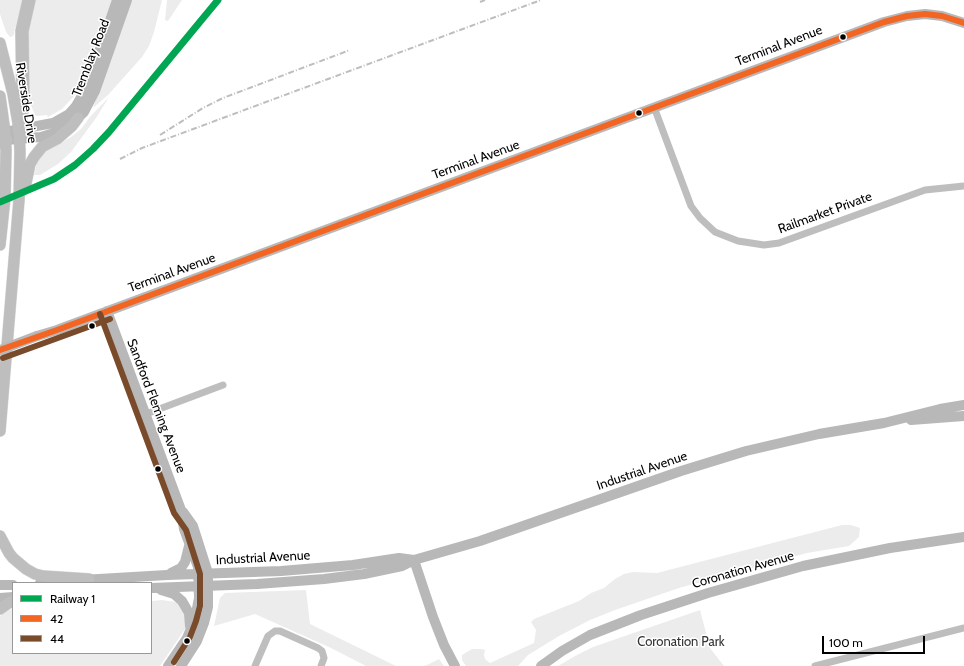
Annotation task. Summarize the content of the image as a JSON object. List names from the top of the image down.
{
  "streets": {
    "main road": ["Riverside Drive"],
    "street": [
      "Terminal Avenue",
      "Tremblay Road",
      "Railmarket Private",
      "Sandford Fleming Avenue",
      "Industrial Avenue",
      "Coronation Avenue"
    ]
  },
  "crossings": [
    ["Terminal Avenue", "Railmarket Private"],
    ["Terminal Avenue", "Sandford Fleming Avenue"],
    ["Tremblay Road", "Riverside Drive"],
    ["Sandford Fleming Avenue", "Industrial Avenue"]
  ],
  "parks": ["Coronation Park"],
  "lines": ["rail line 1", "transit line 42", "transit line 44"],
  "legend": ["Railway 1", "42", "44"],
  "scale_bar": "100 m"
}
